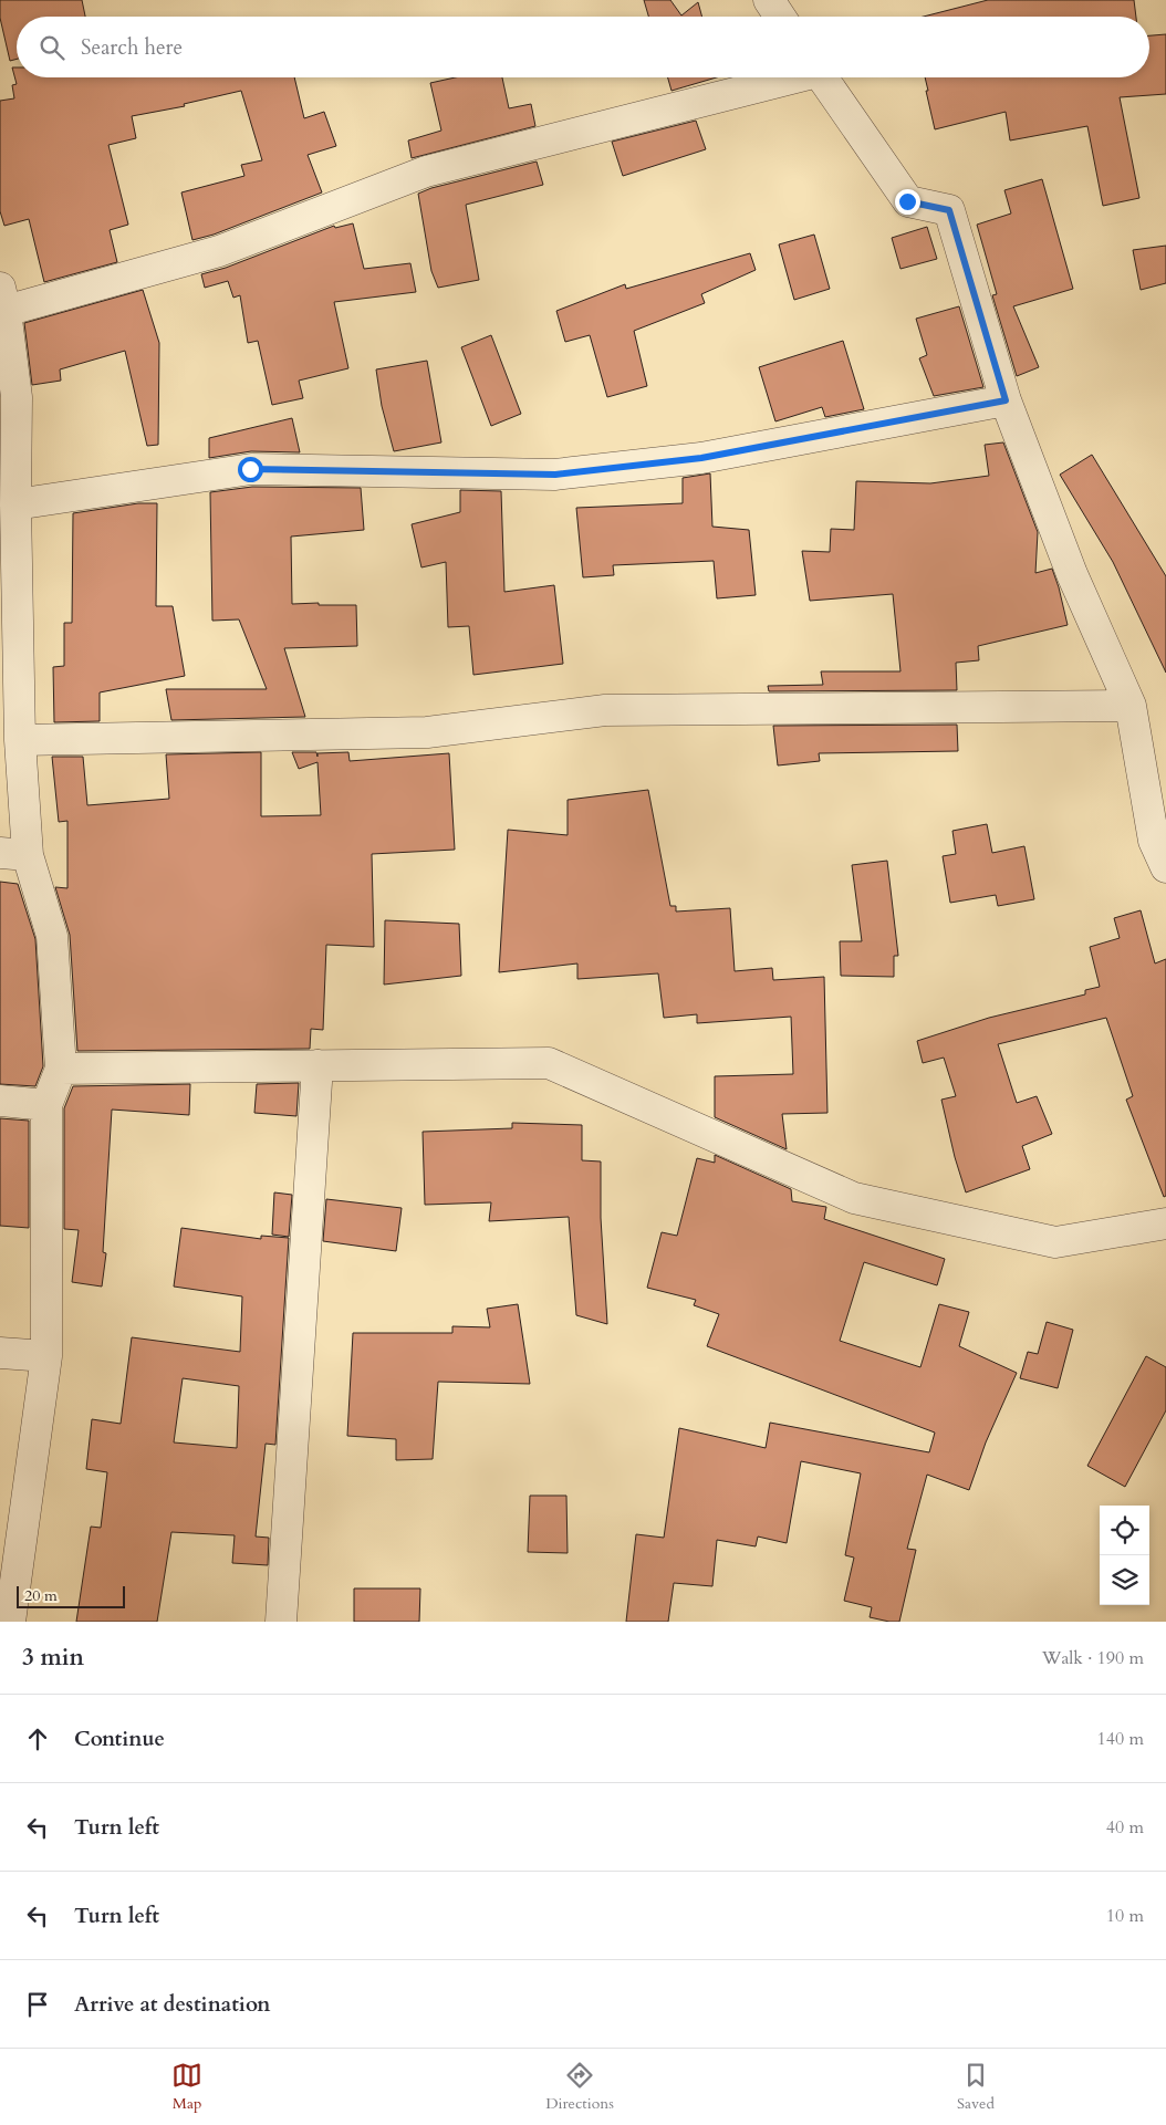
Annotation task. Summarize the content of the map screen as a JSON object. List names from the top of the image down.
{
  "scale_bar": "20 m",
  "page": {
    "search": "Search here",
    "scale": "20 m",
    "heading": ["3 min", "Walk · 190 m"],
    "list": [
      ["Continue", "140 m"],
      ["Turn left", "40 m"],
      ["Turn left", "10 m"],
      "Arrive at destination"
    ],
    "nav": ["Map", "Directions", "Saved"]
  }
}
